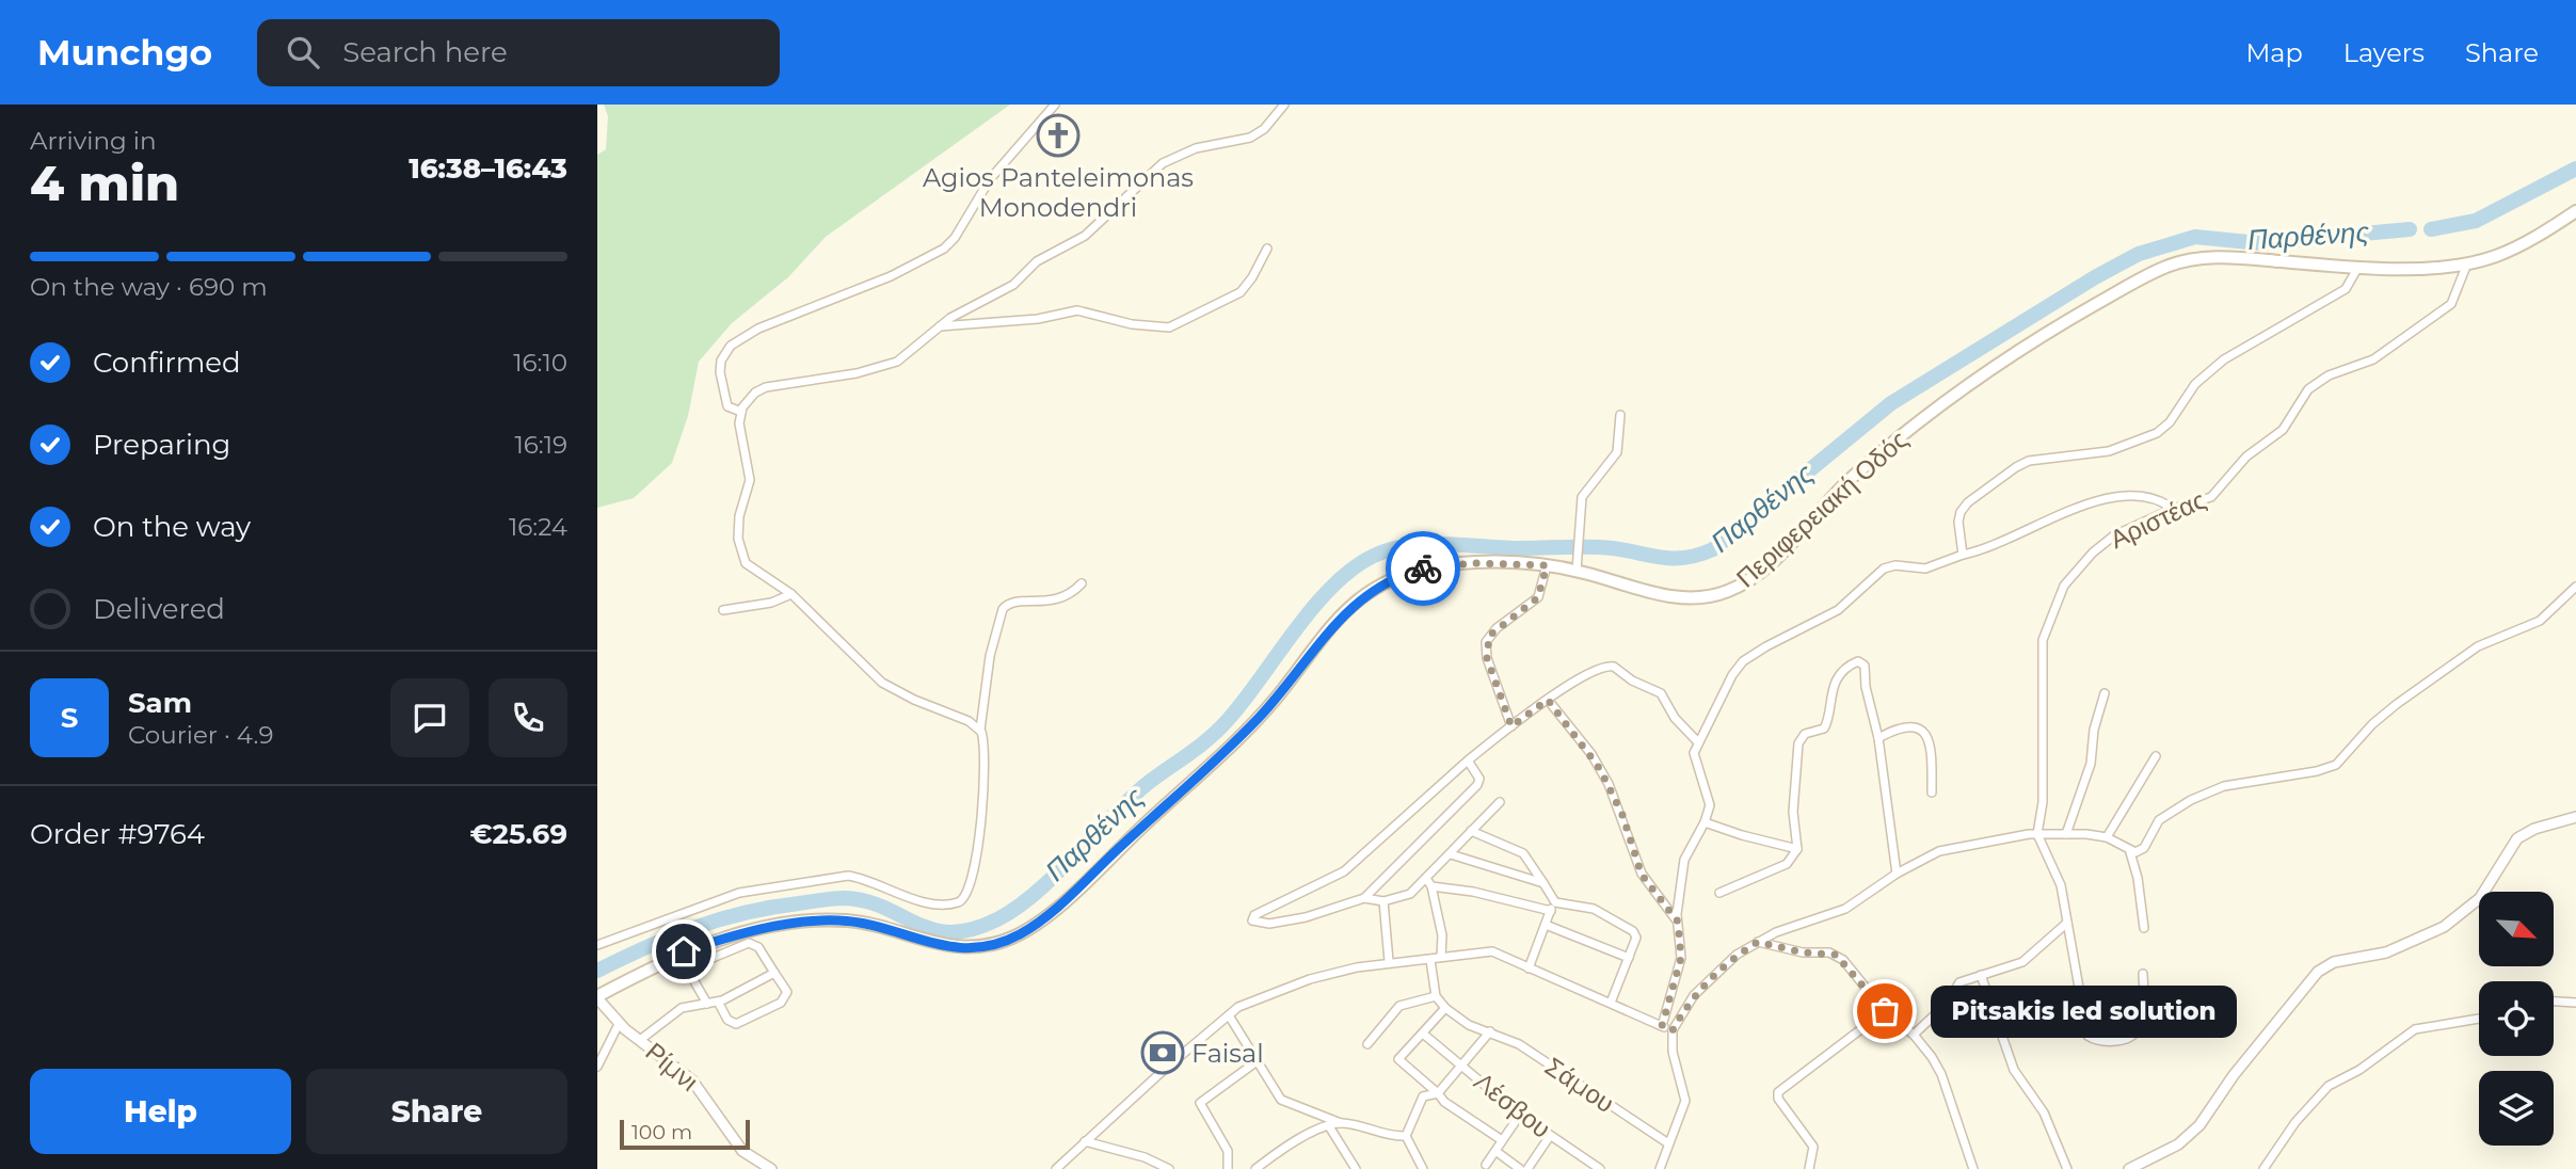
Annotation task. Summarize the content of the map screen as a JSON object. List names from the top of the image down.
{
  "streets": {
    "main road": ["Περιφερειακή Οδός"],
    "street": [
      "Αριστέας",
      "Ρίμνι",
      "Σάμου",
      "Λέσβου"
    ]
  },
  "crossings": [
    ["Περιφερειακή Οδός", "Αριστέας"],
    ["Περιφερειακή Οδός", "Ρίμνι"]
  ],
  "water": ["Παρθένης"],
  "places": {
    "church": ["Agios Panteleimonas Monodendri"],
    "other": ["Pitsakis led solution"],
    "bank": ["Faisal"]
  },
  "scale_bar": "100 m",
  "north": "bottom right",
  "page": {
    "header": "Munchgo",
    "search": "Search here",
    "nav": ["Map", "Layers", "Share"],
    "heading": ["4 min", "Arriving in", "16:38–16:43"],
    "panel": [
      "Sam",
      "Courier · 4.9",
      "Order #9764",
      "€25.69"
    ],
    "bar": "On the way · 690 m",
    "list": [
      ["Confirmed", "16:10"],
      ["Preparing", "16:19"],
      ["On the way", "16:24"],
      "Delivered"
    ],
    "round": "S",
    "bubble": "Pitsakis led solution",
    "buttons": ["Help", "Share"],
    "scale": "100 m"
  }
}
